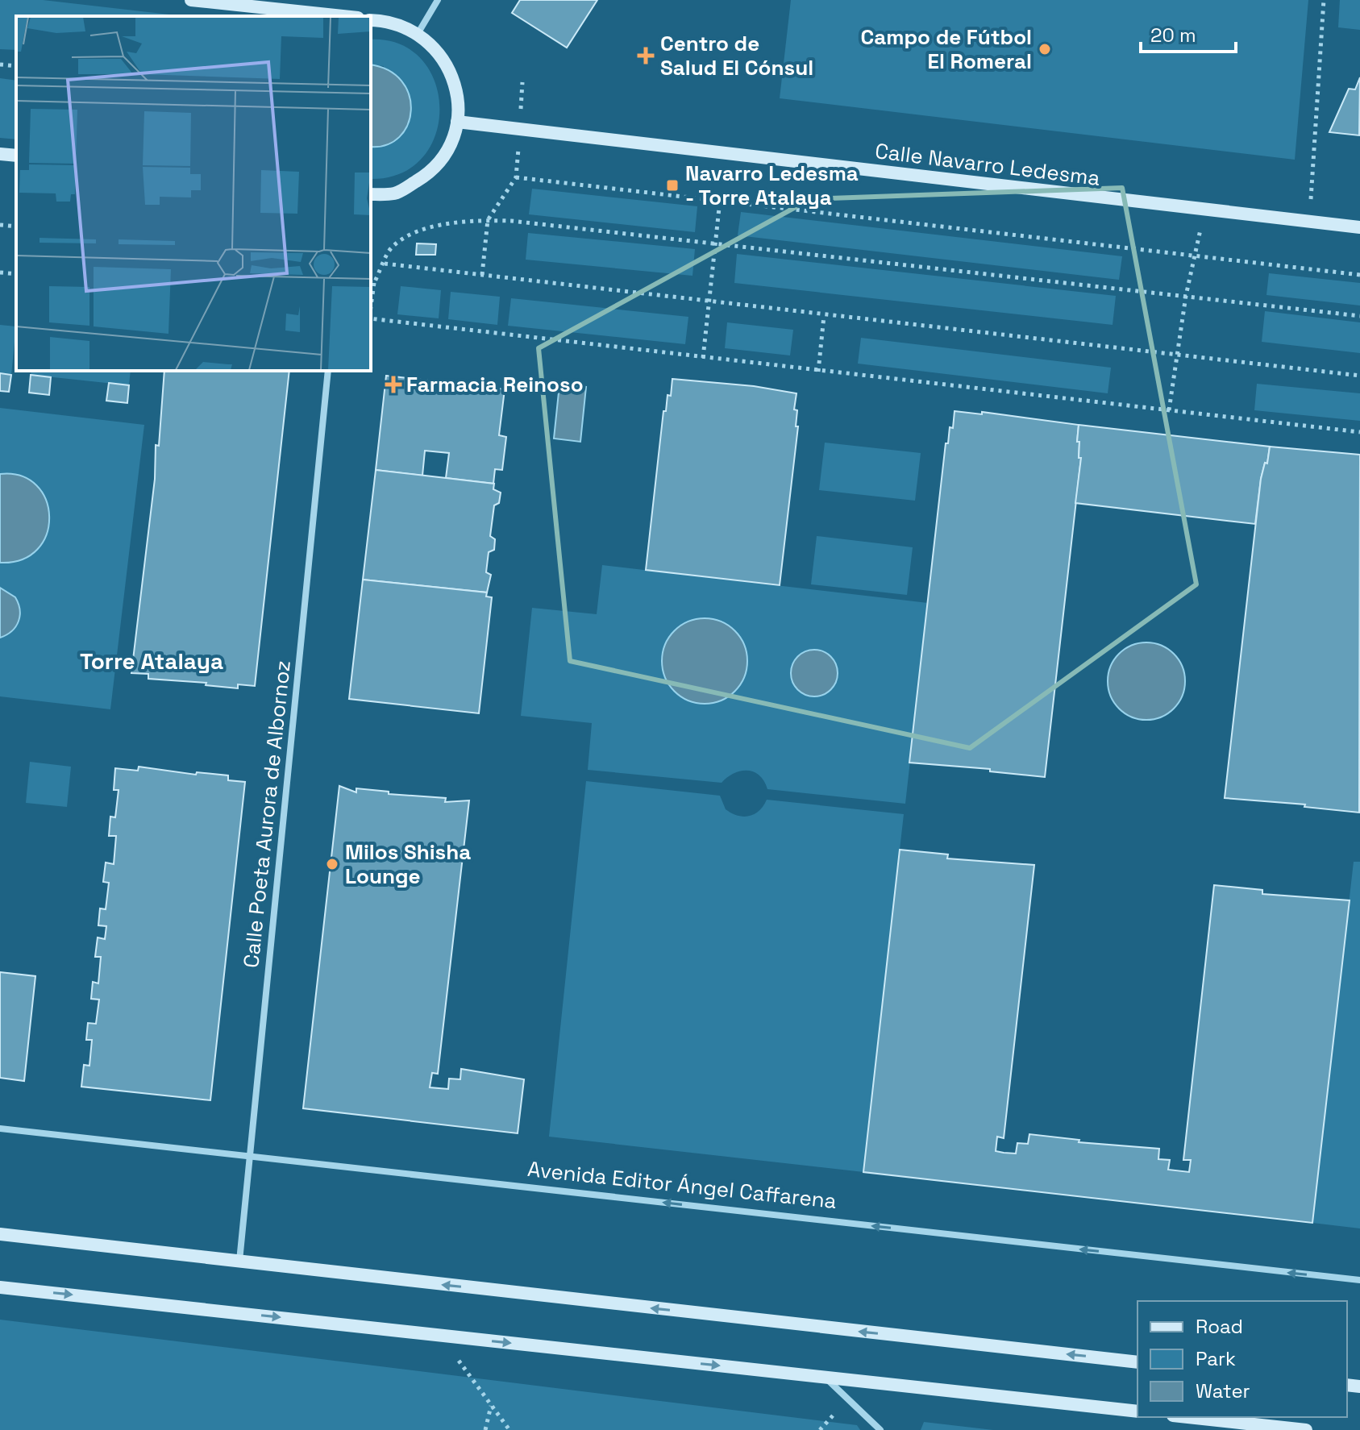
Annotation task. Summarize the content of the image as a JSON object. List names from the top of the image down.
{
  "streets": {
    "main road": ["Calle Navarro Ledesma"],
    "street": ["Calle Poeta Aurora de Albornoz", "Avenida Editor Ángel Caffarena"]
  },
  "crossings": [
    ["Calle Poeta Aurora de Albornoz", "Avenida Editor Ángel Caffarena"]
  ],
  "one_way": ["Avenida Editor Ángel Caffarena"],
  "districts": ["Torre Atalaya"],
  "places": {
    "other": ["Campo de Fútbol El Romeral", "Milos Shisha Lounge"],
    "health": ["Centro de Salud El Cónsul", "Farmacia Reinoso"],
    "transit": ["Navarro Ledesma - Torre Atalaya"]
  },
  "legend": ["Road", "Park", "Water"],
  "scale_bar": "20 m"
}
